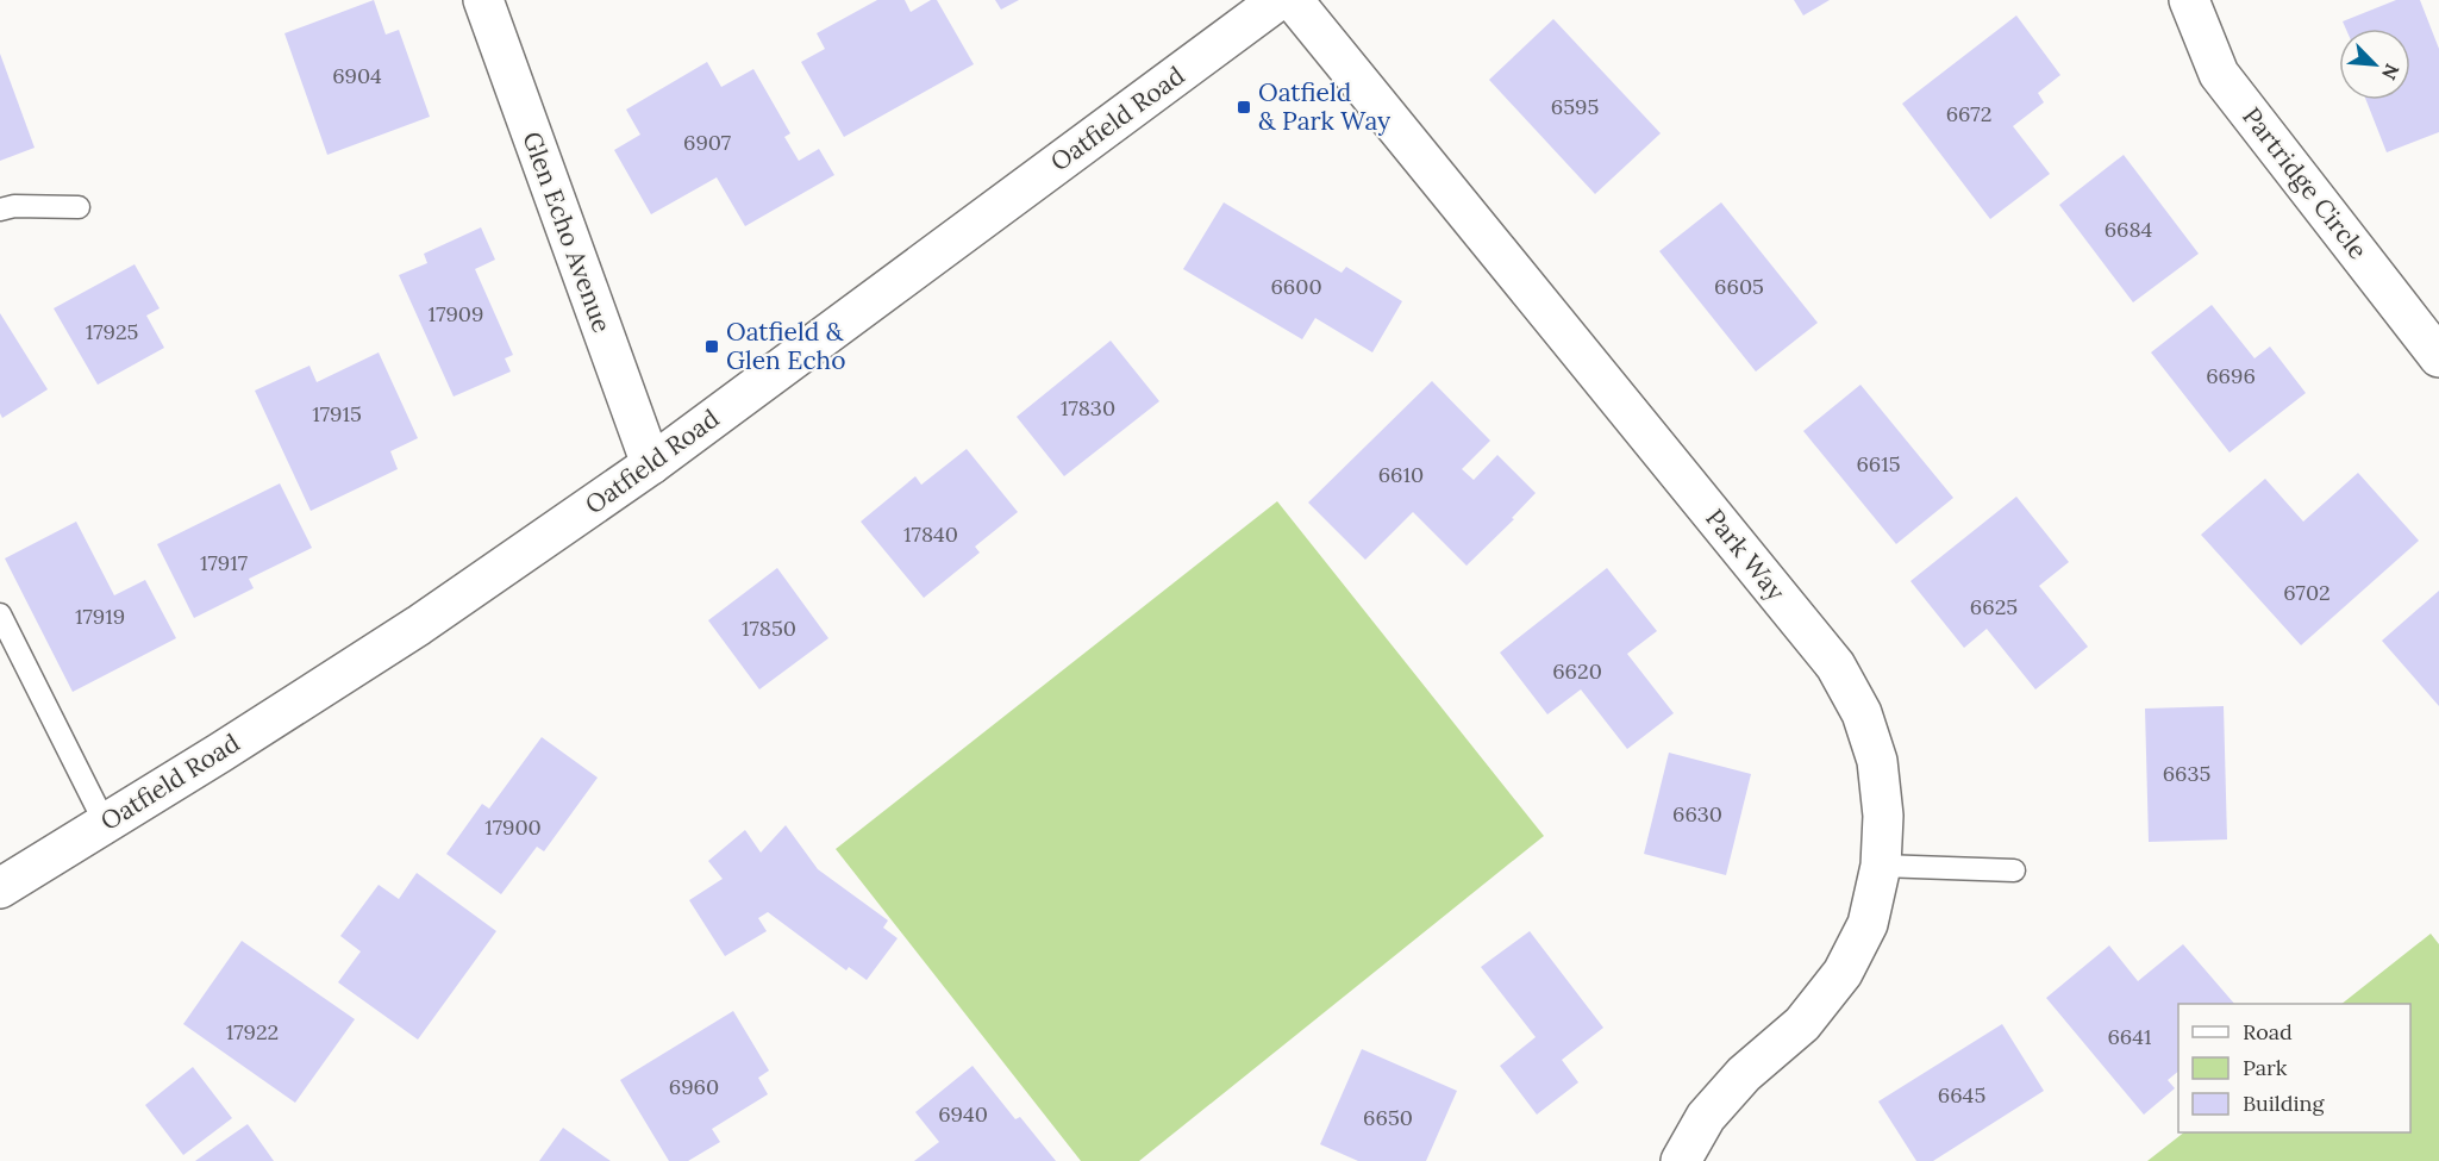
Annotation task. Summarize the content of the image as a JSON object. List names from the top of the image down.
{
  "streets": {
    "street": [
      "Oatfield Road",
      "Partridge Circle",
      "Glen Echo Avenue",
      "Park Way"
    ]
  },
  "crossings": [
    ["Oatfield Road", "Glen Echo Avenue"]
  ],
  "places": {
    "transit": ["Oatfield & Park Way", "Oatfield & Glen Echo"]
  },
  "house_numbers": [
    "6904",
    "6595",
    "6672",
    "6907",
    "6684",
    "6600",
    "6605",
    "17909",
    "17925",
    "6696",
    "17830",
    "17915",
    "6615",
    "6610",
    "17840",
    "17917",
    "6702",
    "6625",
    "17919",
    "17850",
    "6620",
    "6635",
    "6630",
    "17900",
    "17922",
    "6641",
    "6960",
    "6645",
    "6940",
    "6650"
  ],
  "legend": ["Road", "Park", "Building"],
  "north": "bottom right"
}
